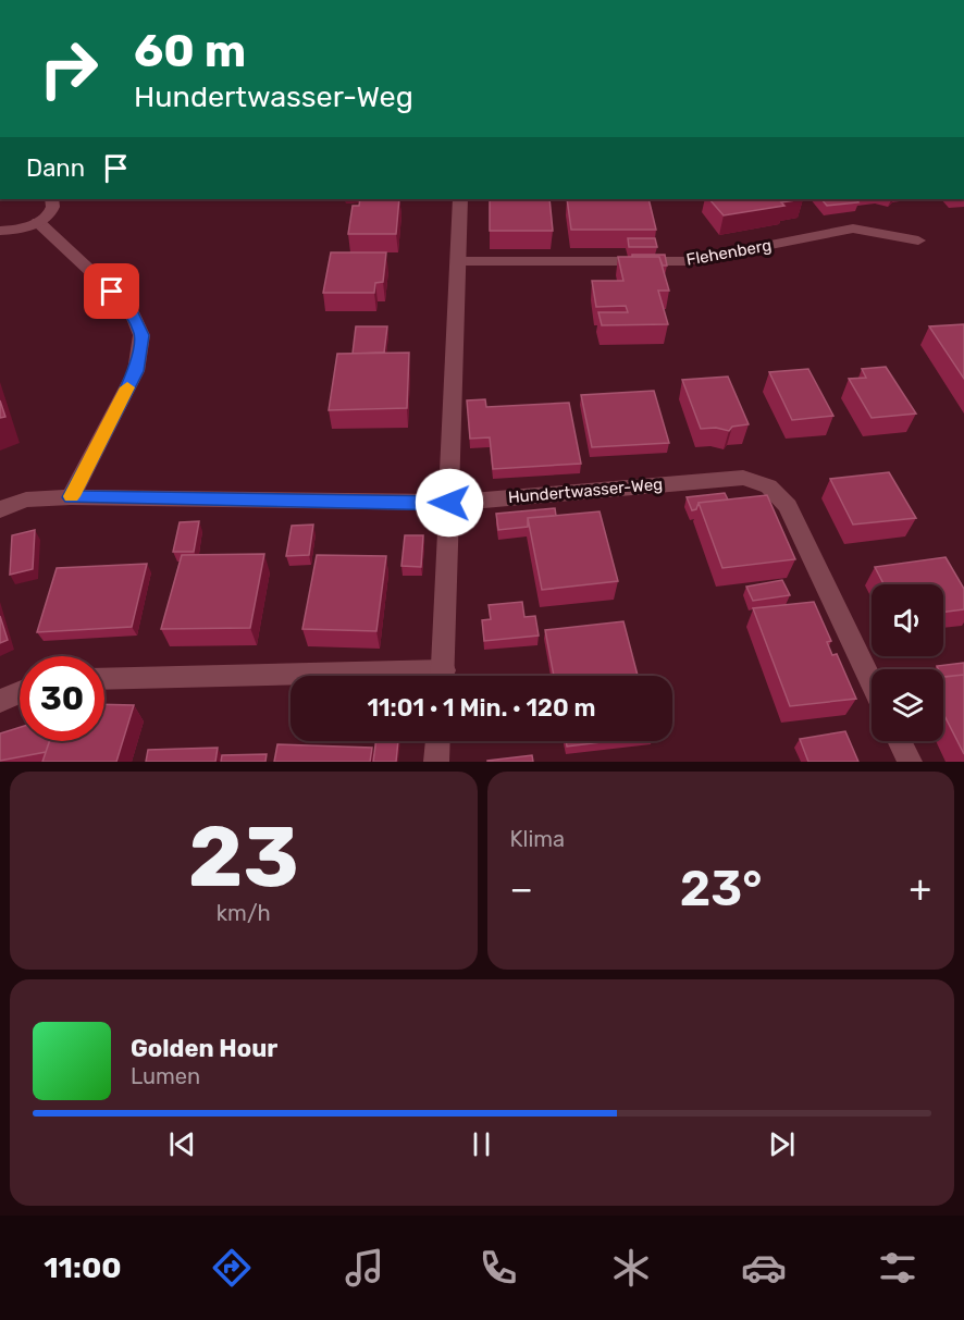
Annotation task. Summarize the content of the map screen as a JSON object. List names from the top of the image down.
{
  "streets": {
    "street": ["Flehenberg", "Hundertwasser-Weg"]
  },
  "page": {
    "turn": ["60 m", "Hundertwasser-Weg"],
    "then": "Dann",
    "limit": "30",
    "trip": "11:01 · 1 Min. · 120 m",
    "tile": [
      ["23", "km/h"],
      "Klima"
    ],
    "heat": ["−", "23°", "+"],
    "song": ["Golden Hour", "Lumen"],
    "tabs": "11:00"
  }
}
